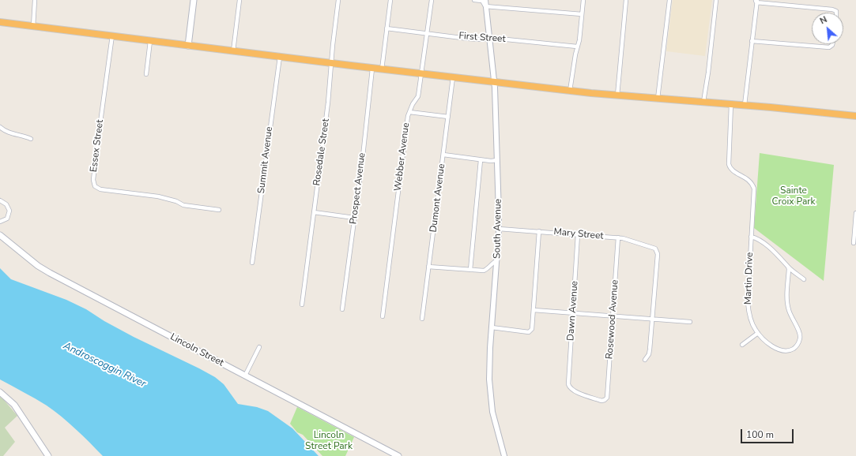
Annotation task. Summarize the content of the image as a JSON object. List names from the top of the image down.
{
  "streets": {
    "main road": ["Lincoln Street"],
    "street": [
      "First Street",
      "Essex Street",
      "Rosedale Street",
      "Webber Avenue",
      "Summit Avenue",
      "Prospect Avenue",
      "Dumont Avenue",
      "South Avenue",
      "Mary Street",
      "Martin Drive",
      "Dawn Avenue",
      "Rosewood Avenue"
    ]
  },
  "crossings": [
    ["First Street", "Webber Avenue"],
    ["First Street", "South Avenue"],
    ["South Avenue", "Mary Street"],
    ["Mary Street", "Dawn Avenue"],
    ["Mary Street", "Rosewood Avenue"],
    ["Dawn Avenue", "Rosewood Avenue"]
  ],
  "water": ["Androscoggin River"],
  "parks": ["Sainte Croix Park", "Lincoln Street Park"],
  "scale_bar": "100 m",
  "north": "top left"
}
